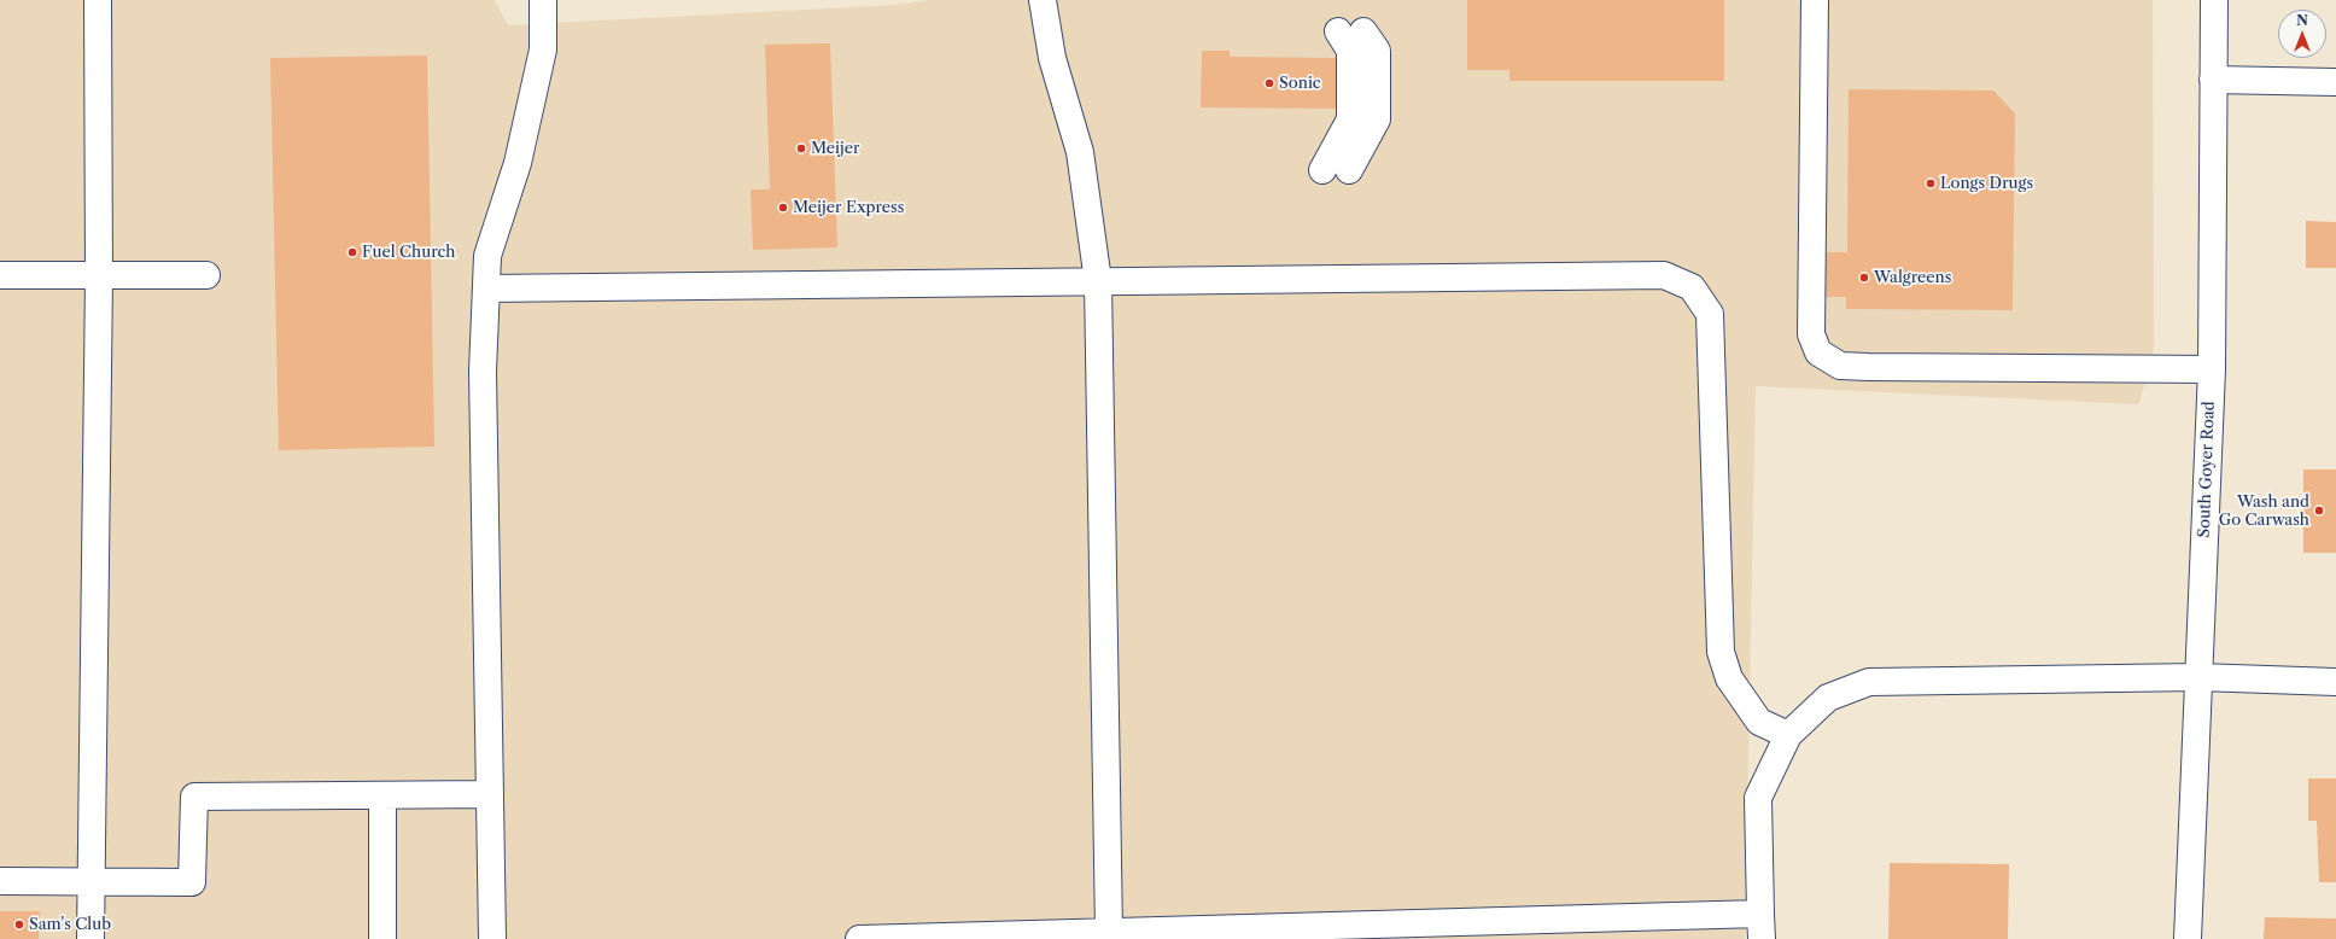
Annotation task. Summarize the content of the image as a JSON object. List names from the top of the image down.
{
  "streets": {
    "street": ["South Goyer Road"]
  },
  "places": [
    "Sonic",
    "Meijer",
    "Longs Drugs",
    "Meijer Express",
    "Fuel Church",
    "Walgreens",
    "Wash and Go Carwash",
    "Sam's Club"
  ],
  "north": "top"
}
